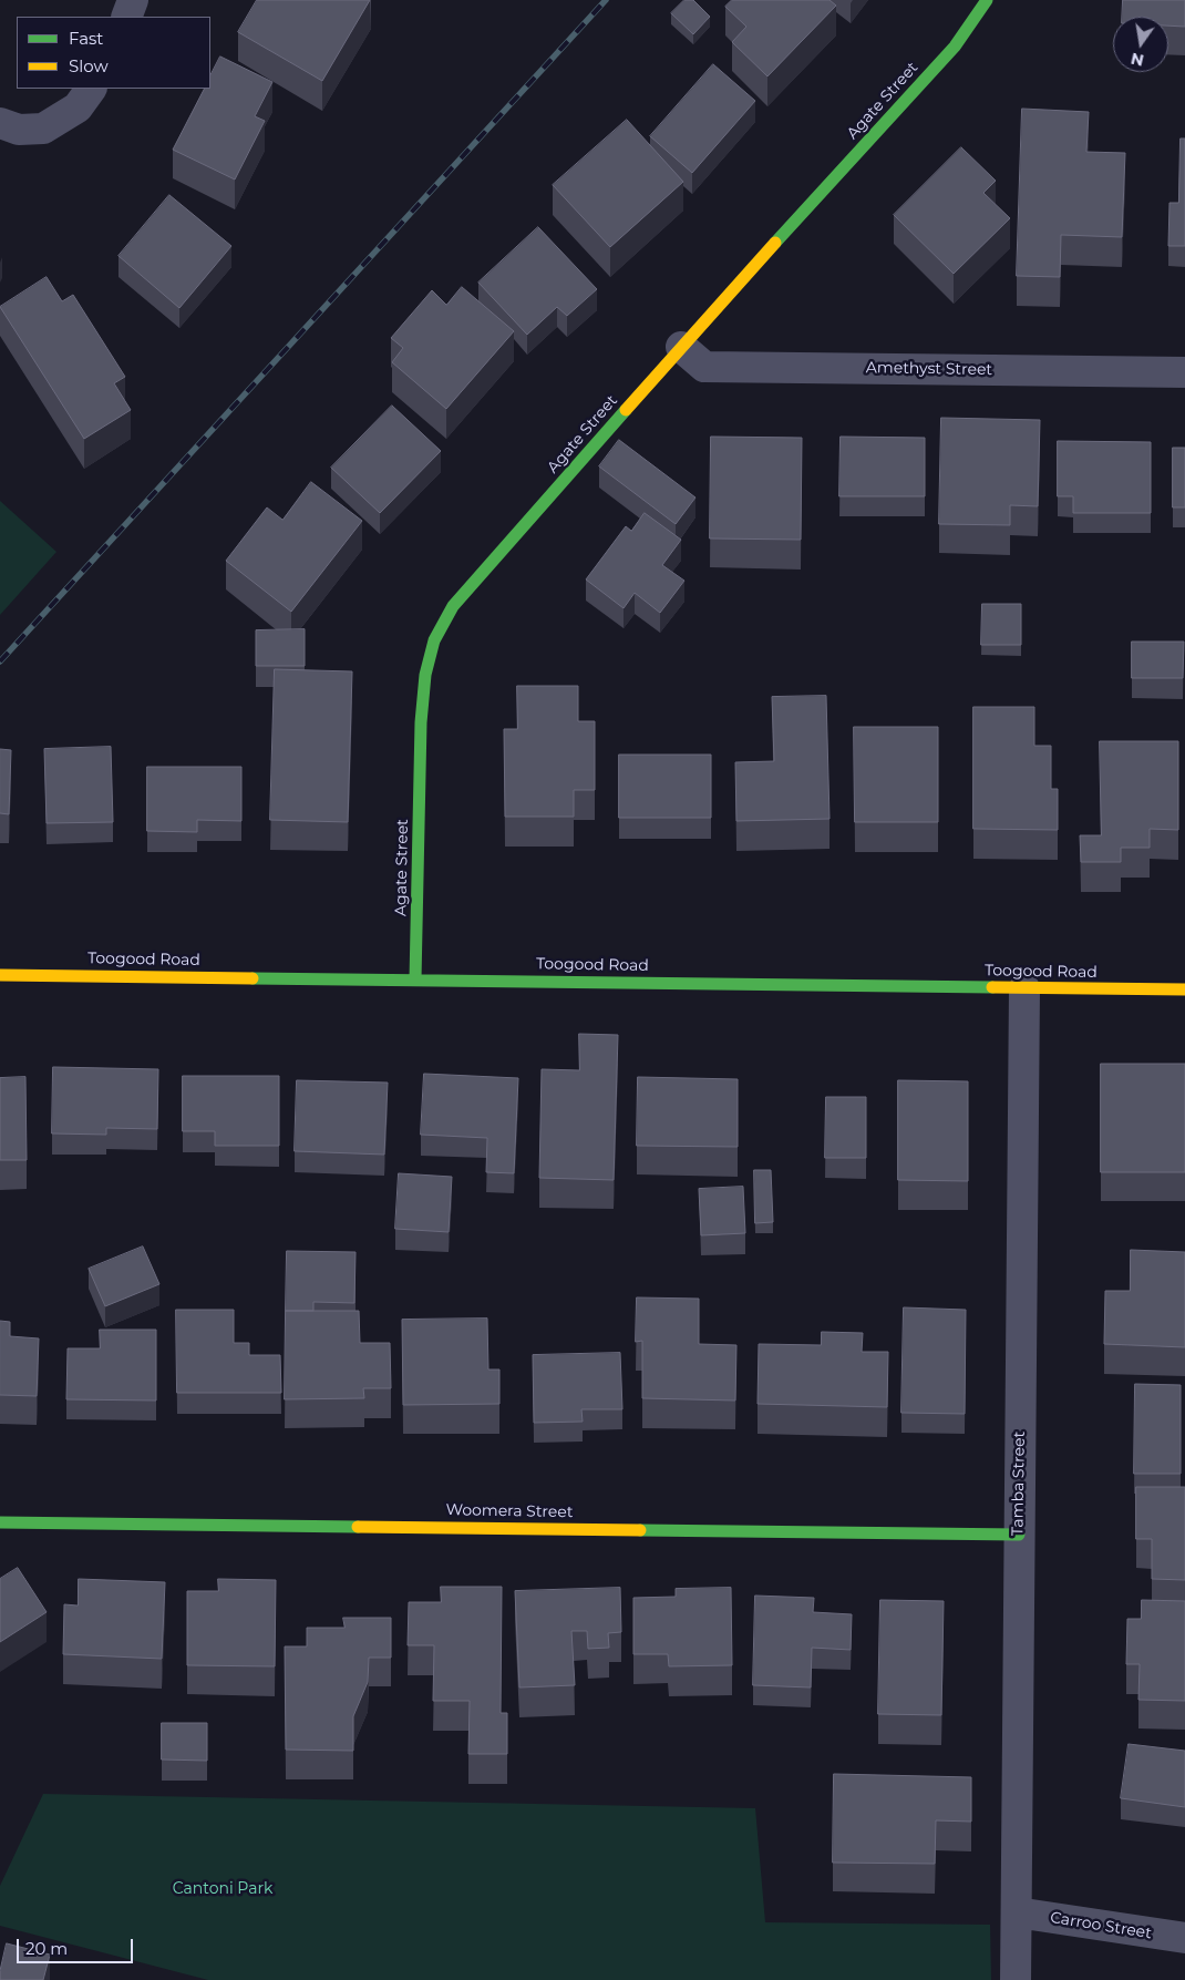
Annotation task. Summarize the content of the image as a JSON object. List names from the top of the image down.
{
  "streets": {
    "street": [
      "Agate Street",
      "Amethyst Street",
      "Toogood Road",
      "Tamba Street",
      "Woomera Street",
      "Carroo Street"
    ]
  },
  "crossings": [
    ["Agate Street", "Amethyst Street"],
    ["Agate Street", "Toogood Road"],
    ["Toogood Road", "Tamba Street"],
    ["Tamba Street", "Woomera Street"],
    ["Tamba Street", "Carroo Street"]
  ],
  "parks": ["Cantoni Park"],
  "legend": ["Fast", "Slow"],
  "scale_bar": "20 m",
  "north": "bottom"
}
